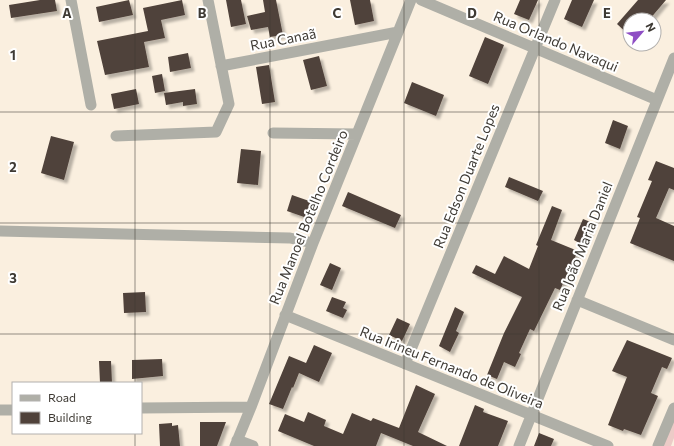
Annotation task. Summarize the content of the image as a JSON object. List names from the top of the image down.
{
  "streets": {
    "street": [
      "Rua Canaã",
      "Rua Orlando Navaqui",
      "Rua Edson Duarte Lopes",
      "Rua Manoel Botelho Cordeiro",
      "Rua João Maria Daniel",
      "Rua Irineu Fernando de Oliveira"
    ]
  },
  "crossings": [
    ["Rua Canaã", "Rua Manoel Botelho Cordeiro"],
    ["Rua Orlando Navaqui", "Rua Edson Duarte Lopes"],
    ["Rua Orlando Navaqui", "Rua João Maria Daniel"],
    ["Rua Edson Duarte Lopes", "Rua Irineu Fernando de Oliveira"],
    ["Rua Manoel Botelho Cordeiro", "Rua Irineu Fernando de Oliveira"],
    ["Rua João Maria Daniel", "Rua Irineu Fernando de Oliveira"]
  ],
  "legend": ["Road", "Building"],
  "north": "top right",
  "grid": {
    "columns": [
      "A",
      "B",
      "C",
      "D",
      "E"
    ],
    "rows": ["1", "2", "3"]
  }
}
